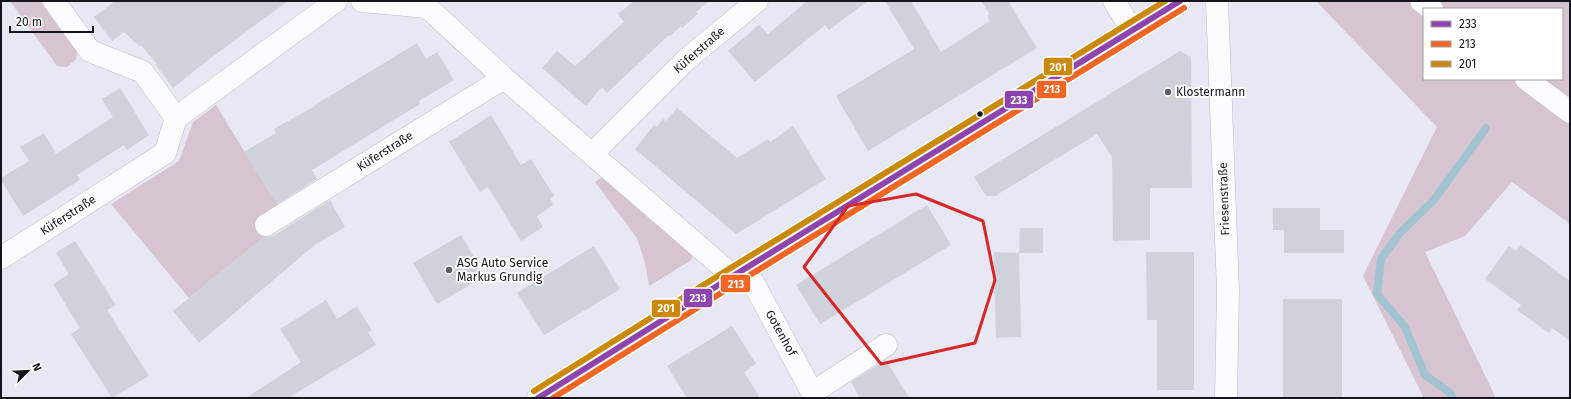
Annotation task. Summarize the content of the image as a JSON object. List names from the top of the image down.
{
  "streets": {
    "street": ["Küferstraße", "Friesenstraße", "Gotenhof"]
  },
  "places": ["Klostermann", "ASG Auto Service Markus Grundig"],
  "lines": ["transit line 233", "transit line 201", "transit line 213"],
  "legend": ["233", "213", "201"],
  "scale_bar": "20 m",
  "north": "top right"
}
